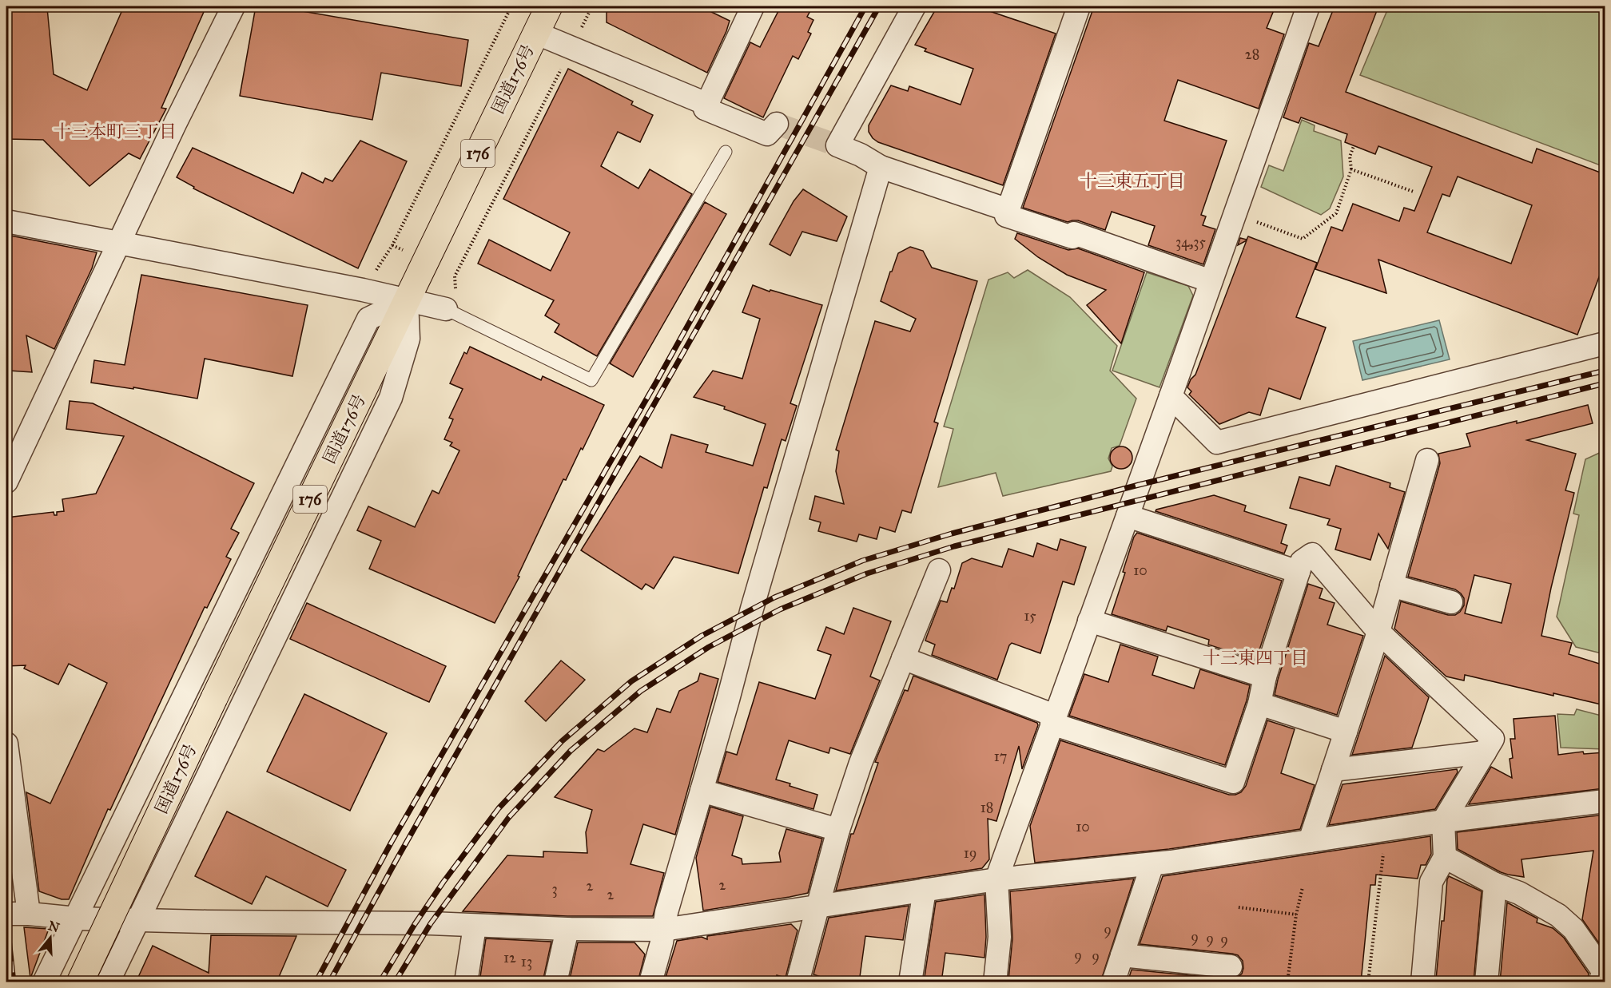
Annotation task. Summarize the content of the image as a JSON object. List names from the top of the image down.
{
  "streets": {
    "highway": ["国道176号", "176"]
  },
  "districts": ["十三本町三丁目", "十三東五丁目", "十三東四丁目"],
  "house_numbers": [
    "28",
    "34,35",
    "10",
    "15",
    "17",
    "18",
    "10",
    "19",
    "2",
    "2",
    "3",
    "2",
    "9",
    "9",
    "9",
    "9",
    "9",
    "9",
    "12",
    "13"
  ],
  "north": "top"
}
